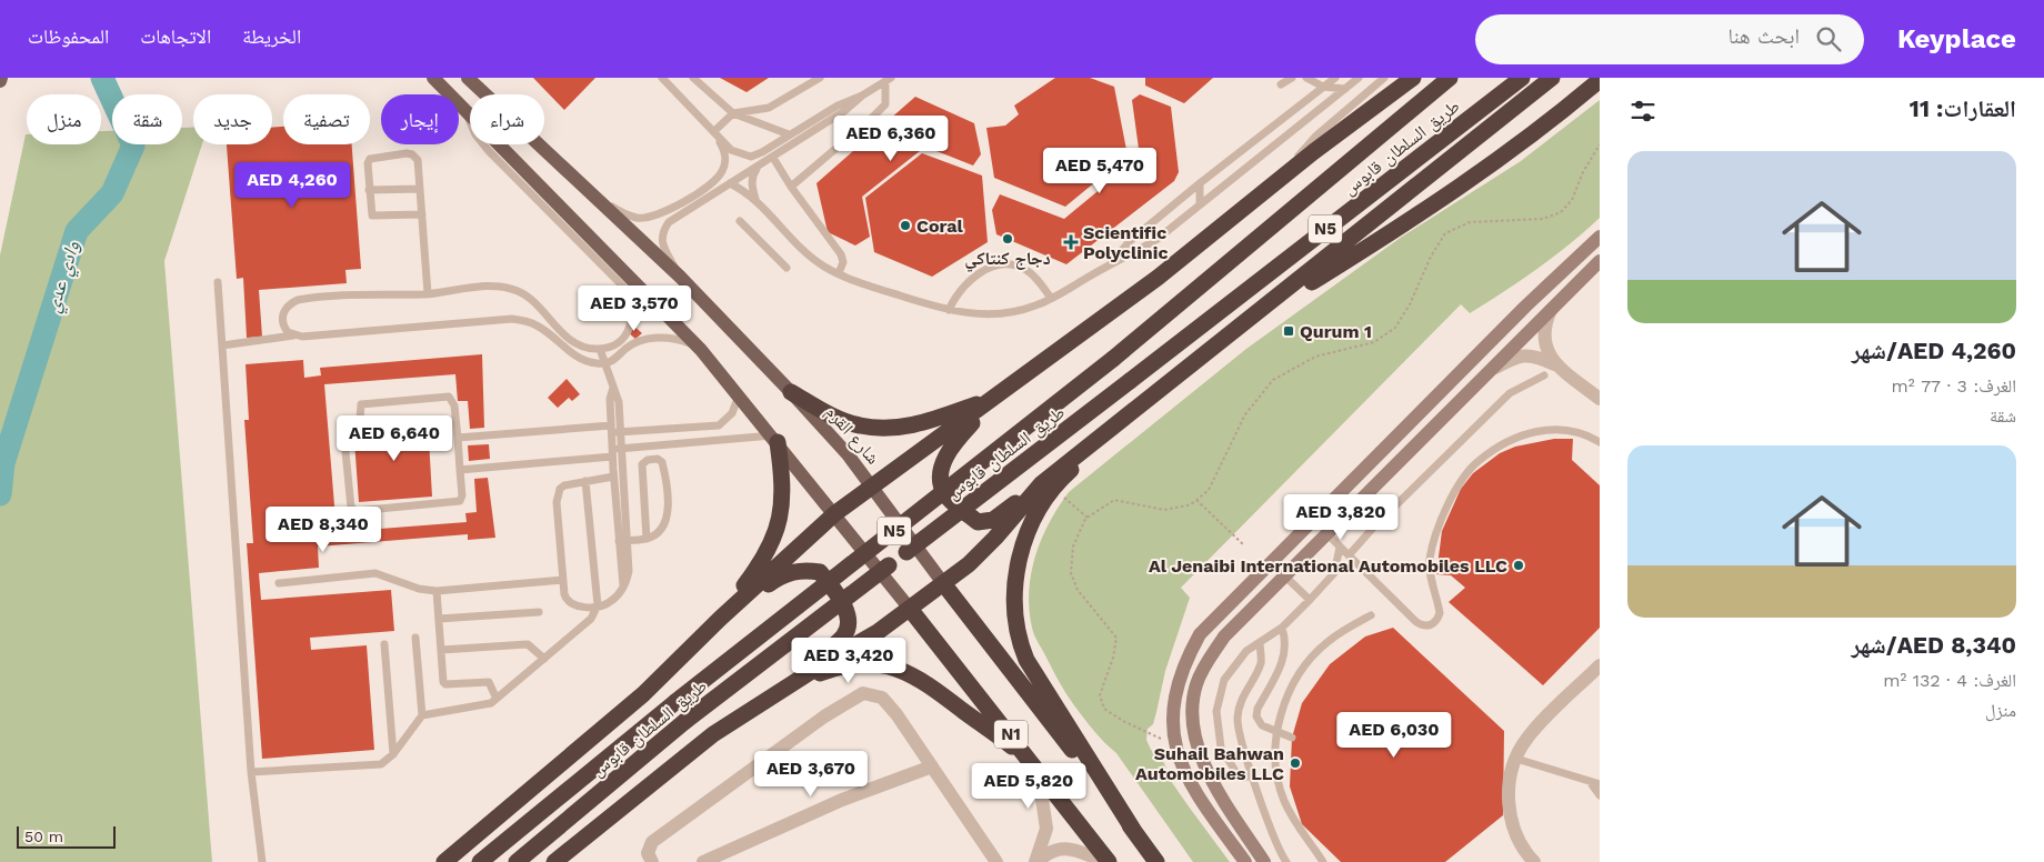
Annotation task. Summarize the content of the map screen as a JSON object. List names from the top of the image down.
{
  "streets": {
    "highway": [
      "طريق السلطان قابوس",
      "N5",
      "شارع القرم",
      "N1"
    ]
  },
  "water": ["وادي عدي"],
  "places": {
    "other": [
      "Coral",
      "دجاج كنتاكي",
      "Al Jenaibi International Automobiles LLC",
      "Suhail Bahwan Automobiles LLC"
    ],
    "health": ["Scientific Polyclinic"],
    "transit": ["Qurum 1"]
  },
  "scale_bar": "50 m",
  "page": {
    "header": "Keyplace",
    "search": "ابحث هنا",
    "nav": ["الخريطة", "الاتجاهات", "المحفوظات"],
    "heading": "العقارات: 11",
    "chip": [
      "شراء",
      "إيجار",
      "تصفية",
      "جديد",
      "شقة",
      "منزل"
    ],
    "price": [
      "AED 6,360",
      "AED 5,470",
      "AED 4,260",
      "AED 3,570",
      "AED 6,640",
      "AED 3,820",
      "AED 8,340",
      "AED 3,420",
      "AED 6,030",
      "AED 3,670",
      "AED 5,820"
    ],
    "list": [
      {
        "name": "AED 4,260/شهر",
        "note": "الغرف: 3 · 77 m² · شقة"
      },
      {
        "name": "AED 8,340/شهر",
        "note": "الغرف: 4 · 132 m² · منزل"
      }
    ],
    "scale": "50 m"
  }
}
